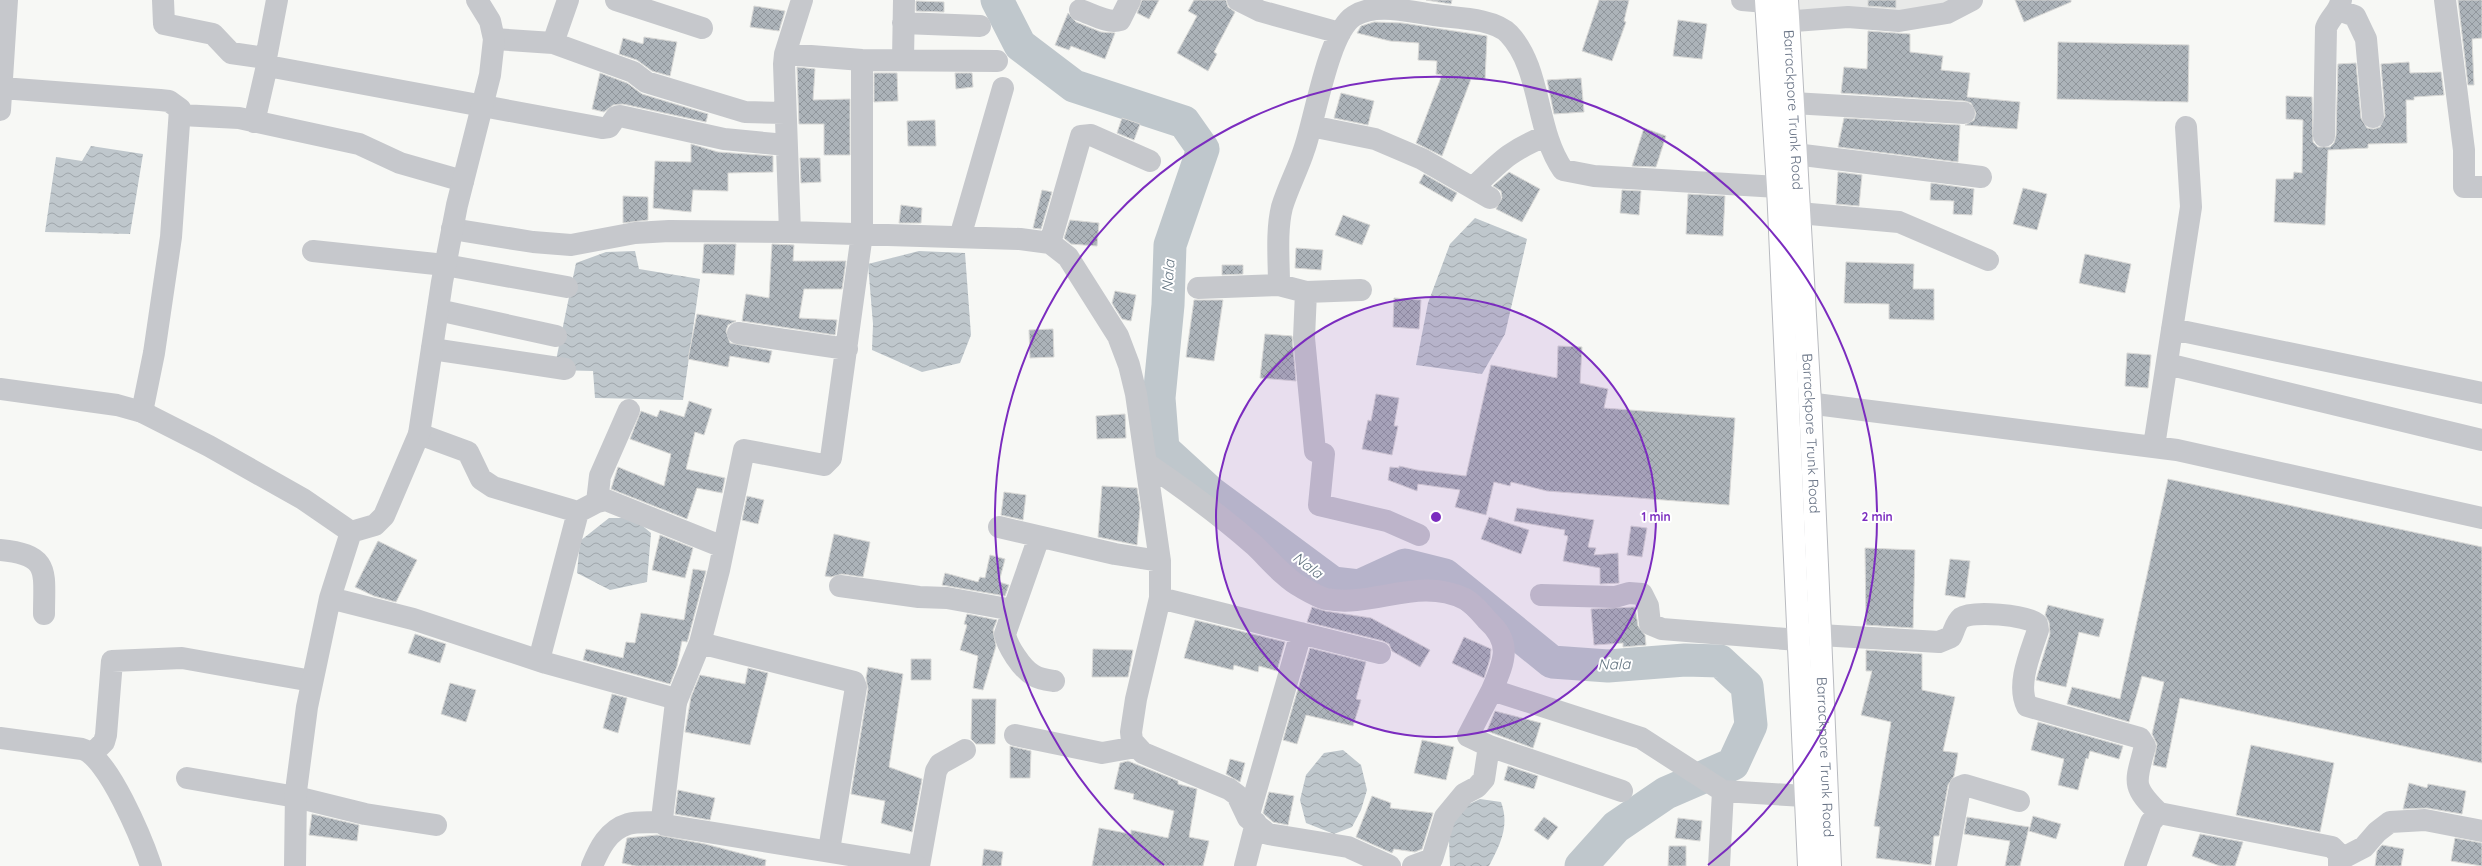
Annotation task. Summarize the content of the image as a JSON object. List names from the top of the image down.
{
  "streets": {
    "main road": ["Barrackpore Trunk Road"]
  },
  "water": ["Nala"],
  "rings": ["1 min", "2 min"]
}
